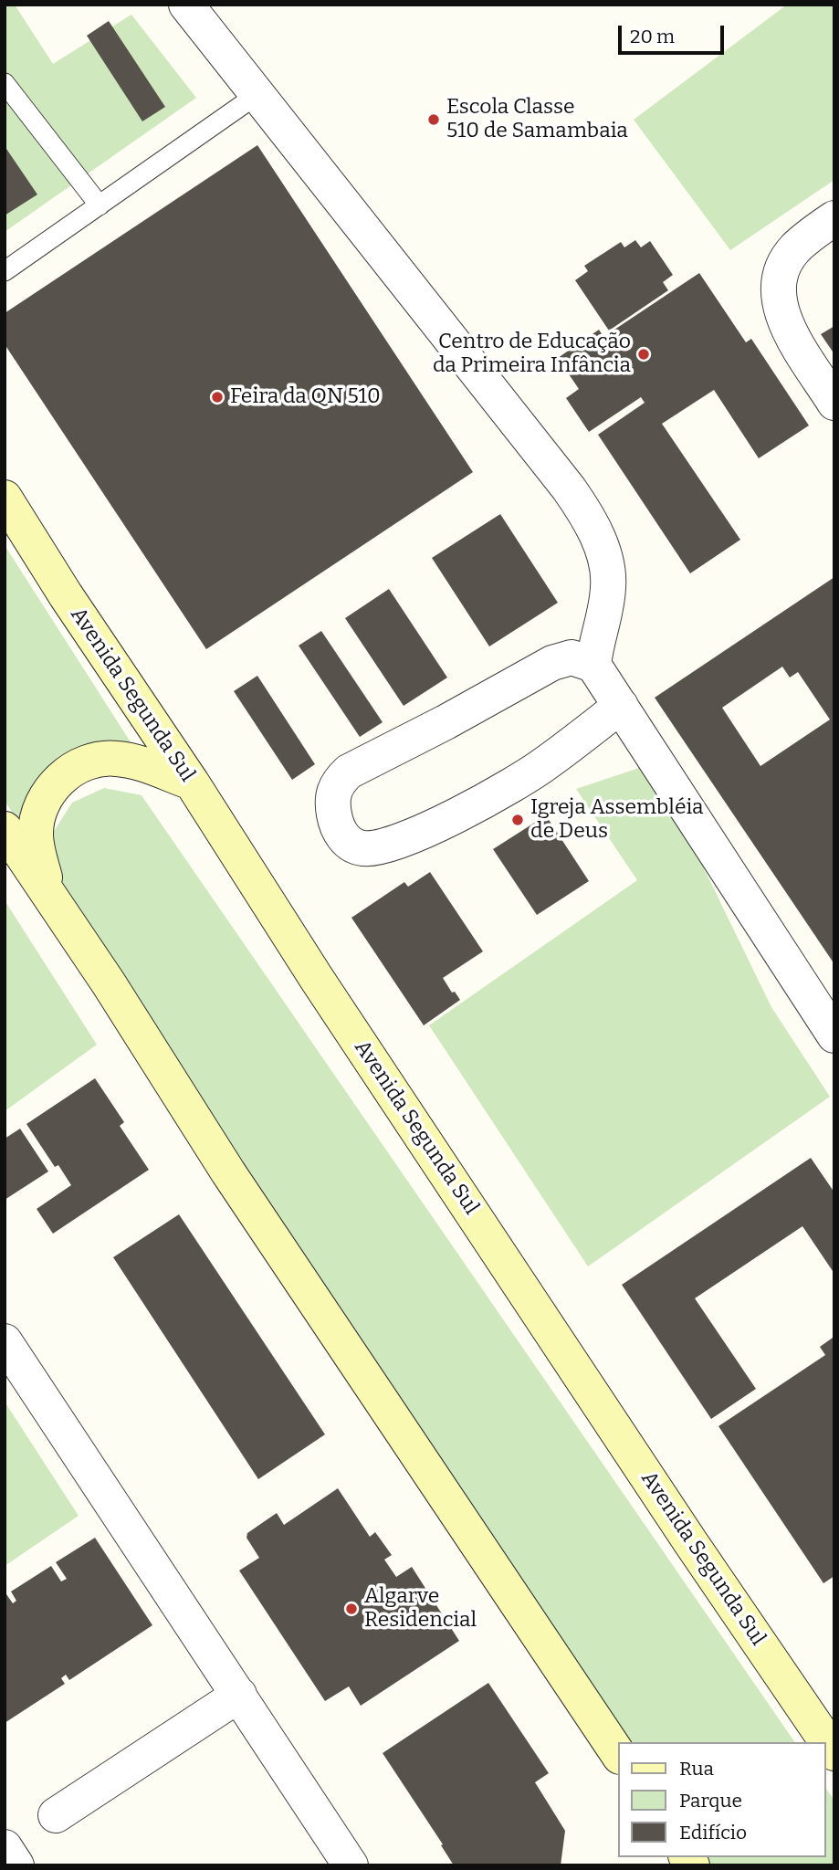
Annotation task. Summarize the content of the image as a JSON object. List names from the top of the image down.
{
  "streets": {
    "main road": ["Avenida Segunda Sul"]
  },
  "places": [
    "Escola Classe 510 de Samambaia",
    "Centro de Educação da Primeira Infância",
    "Feira da QN 510",
    "Igreja Assembléia de Deus",
    "Algarve Residencial"
  ],
  "legend": ["Rua", "Parque", "Edifício"],
  "scale_bar": "20 m"
}
